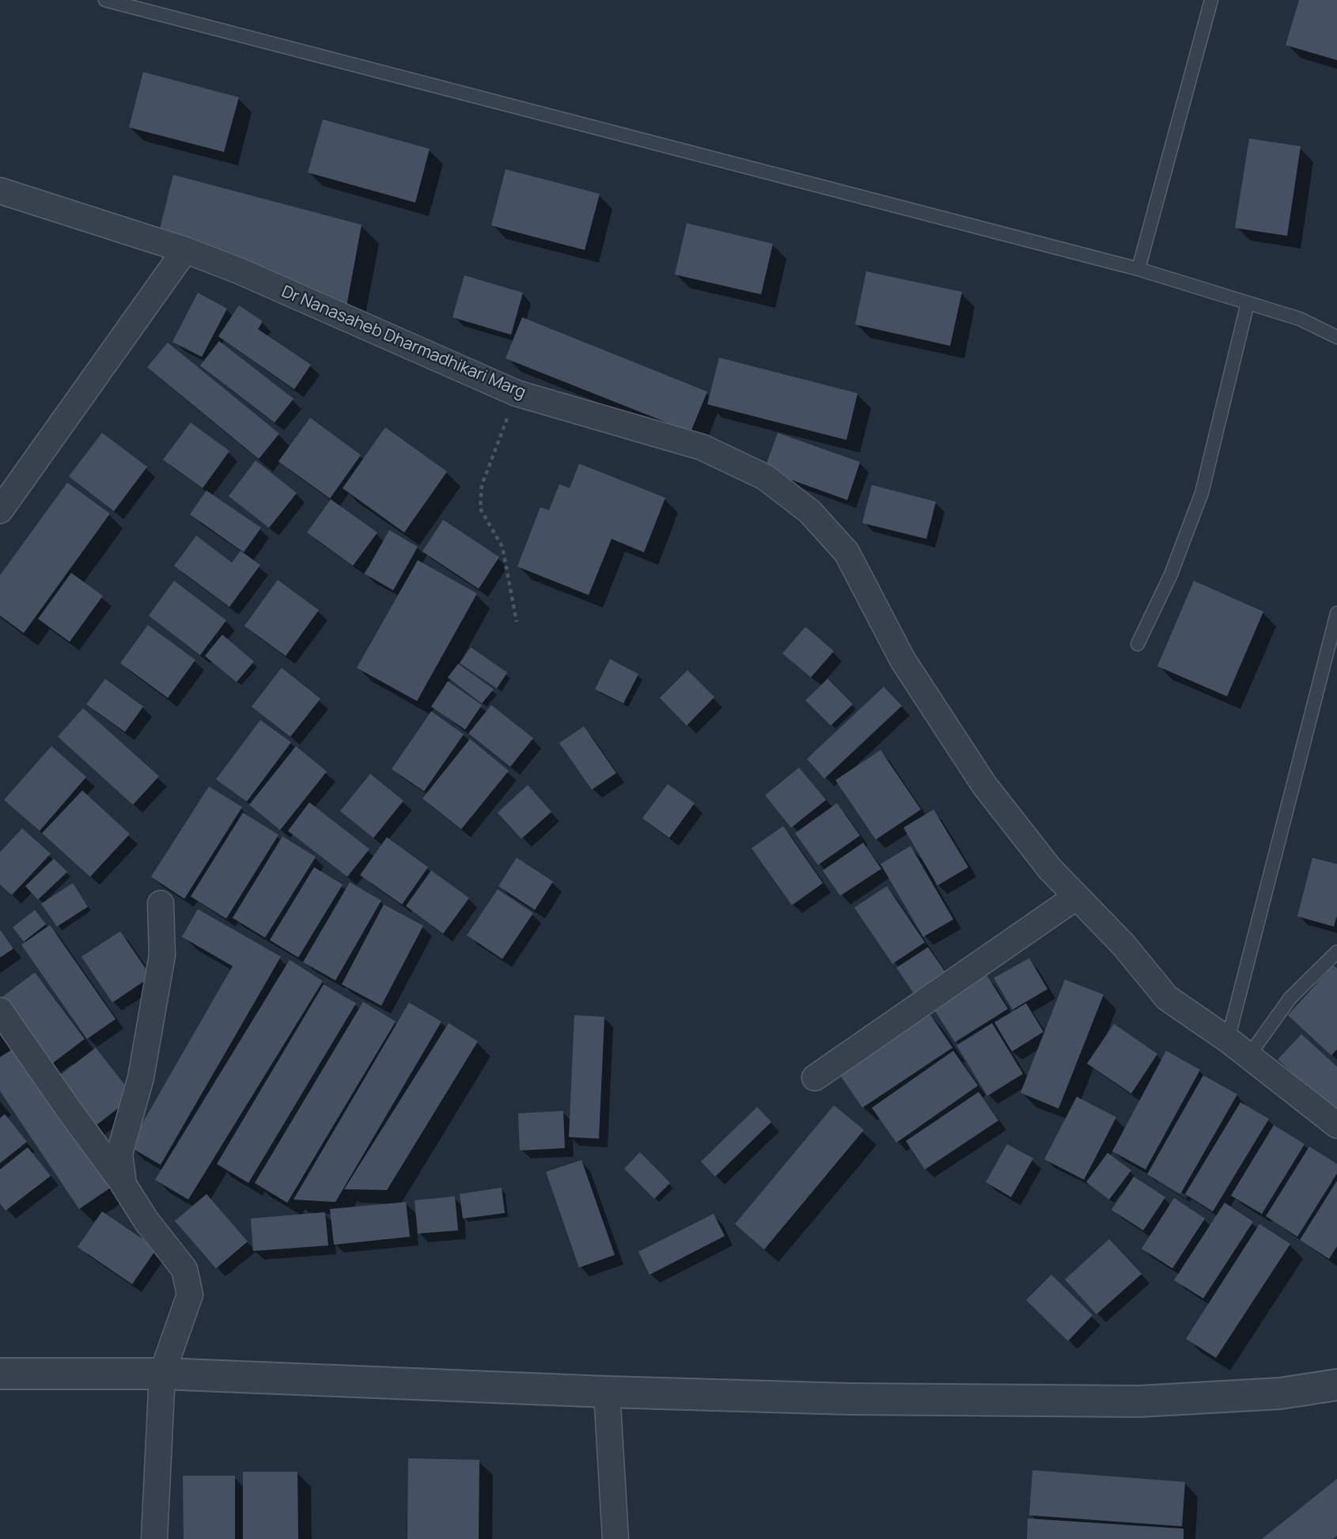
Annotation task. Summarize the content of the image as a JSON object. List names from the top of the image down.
{
  "streets": {
    "street": ["Dr Nanasaheb Dharmadhikari Marg"]
  }
}
